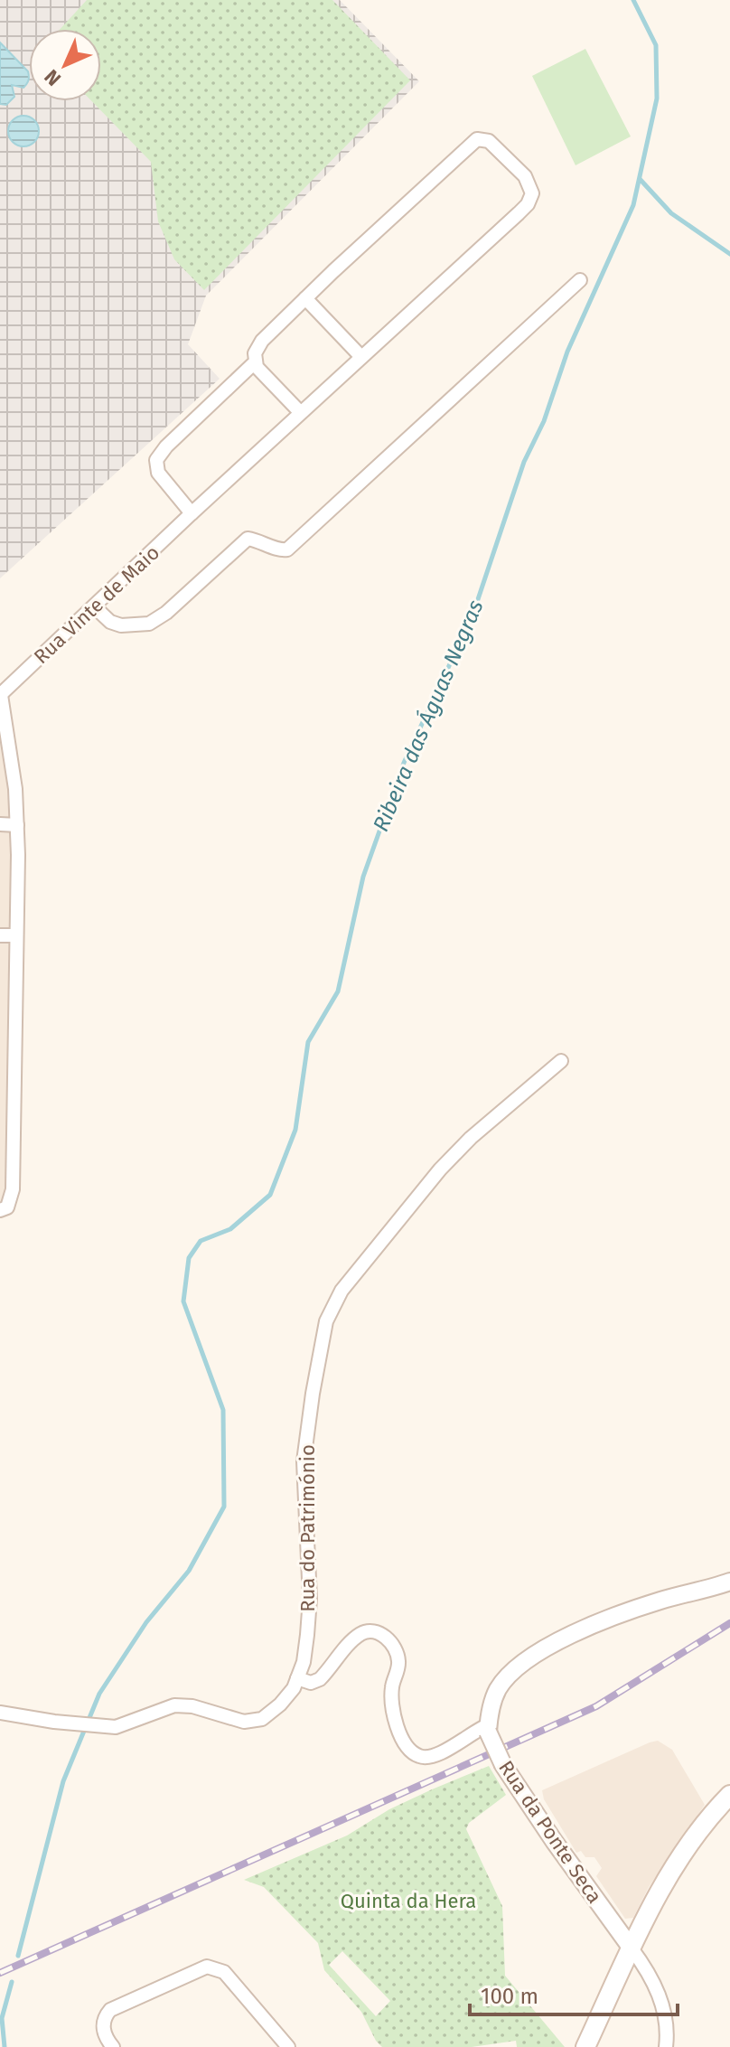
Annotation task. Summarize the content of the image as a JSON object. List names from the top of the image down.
{
  "streets": {
    "street": ["Rua Vinte de Maio", "Rua do Património", "Rua da Ponte Seca"]
  },
  "water": ["Ribeira das Águas Negras"],
  "parks": ["Quinta da Hera"],
  "scale_bar": "100 m",
  "north": "bottom left"
}
